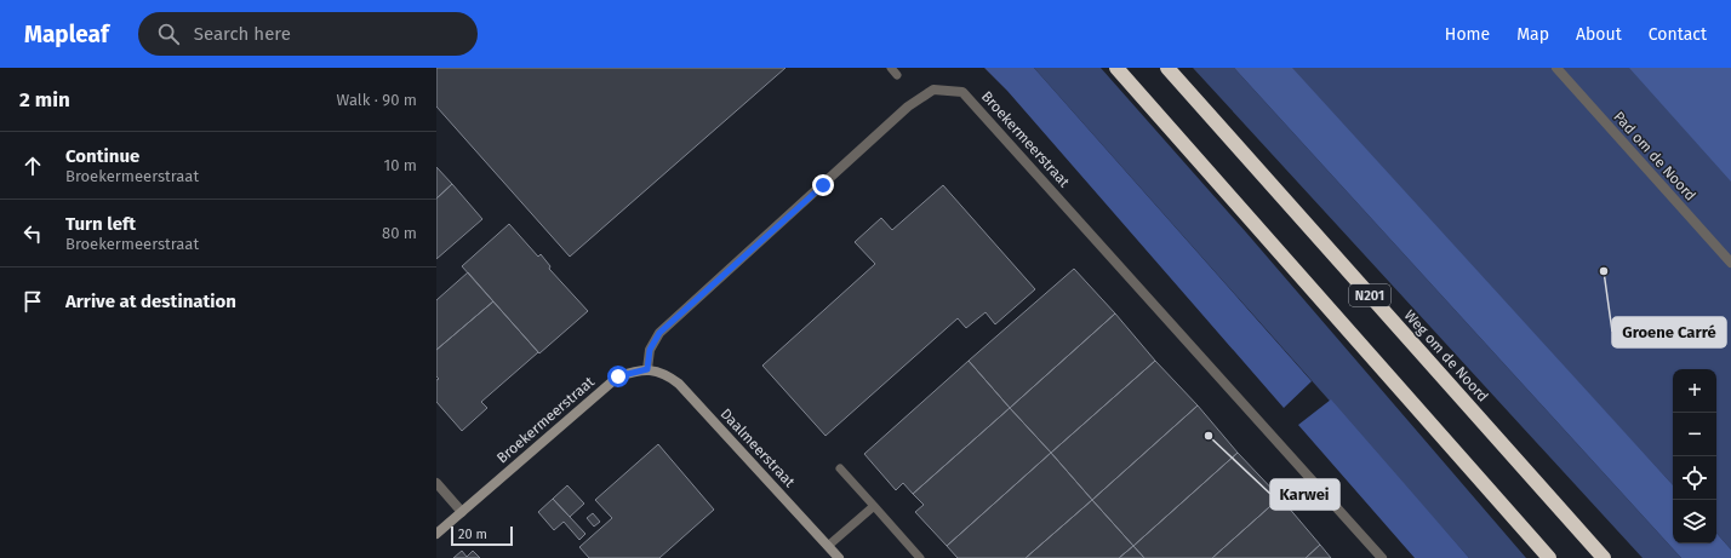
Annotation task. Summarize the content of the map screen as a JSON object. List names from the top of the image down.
{
  "streets": {
    "highway": ["N201", "Weg om de Noord"],
    "street": ["Broekermeerstraat", "Pad om de Noord", "Daalmeerstraat"]
  },
  "crossings": [
    ["Broekermeerstraat", "Daalmeerstraat"],
    ["N201", "Weg om de Noord"]
  ],
  "places": ["Groene Carré", "Karwei"],
  "scale_bar": "20 m",
  "page": {
    "header": "Mapleaf",
    "search": "Search here",
    "nav": [
      "Home",
      "Map",
      "About",
      "Contact"
    ],
    "heading": ["2 min", "Walk · 90 m"],
    "list": [
      ["Continue", "Broekermeerstraat", "10 m"],
      ["Turn left", "Broekermeerstraat", "80 m"],
      "Arrive at destination"
    ],
    "map_buttons": ["+", "−"],
    "scale": "20 m"
  }
}
